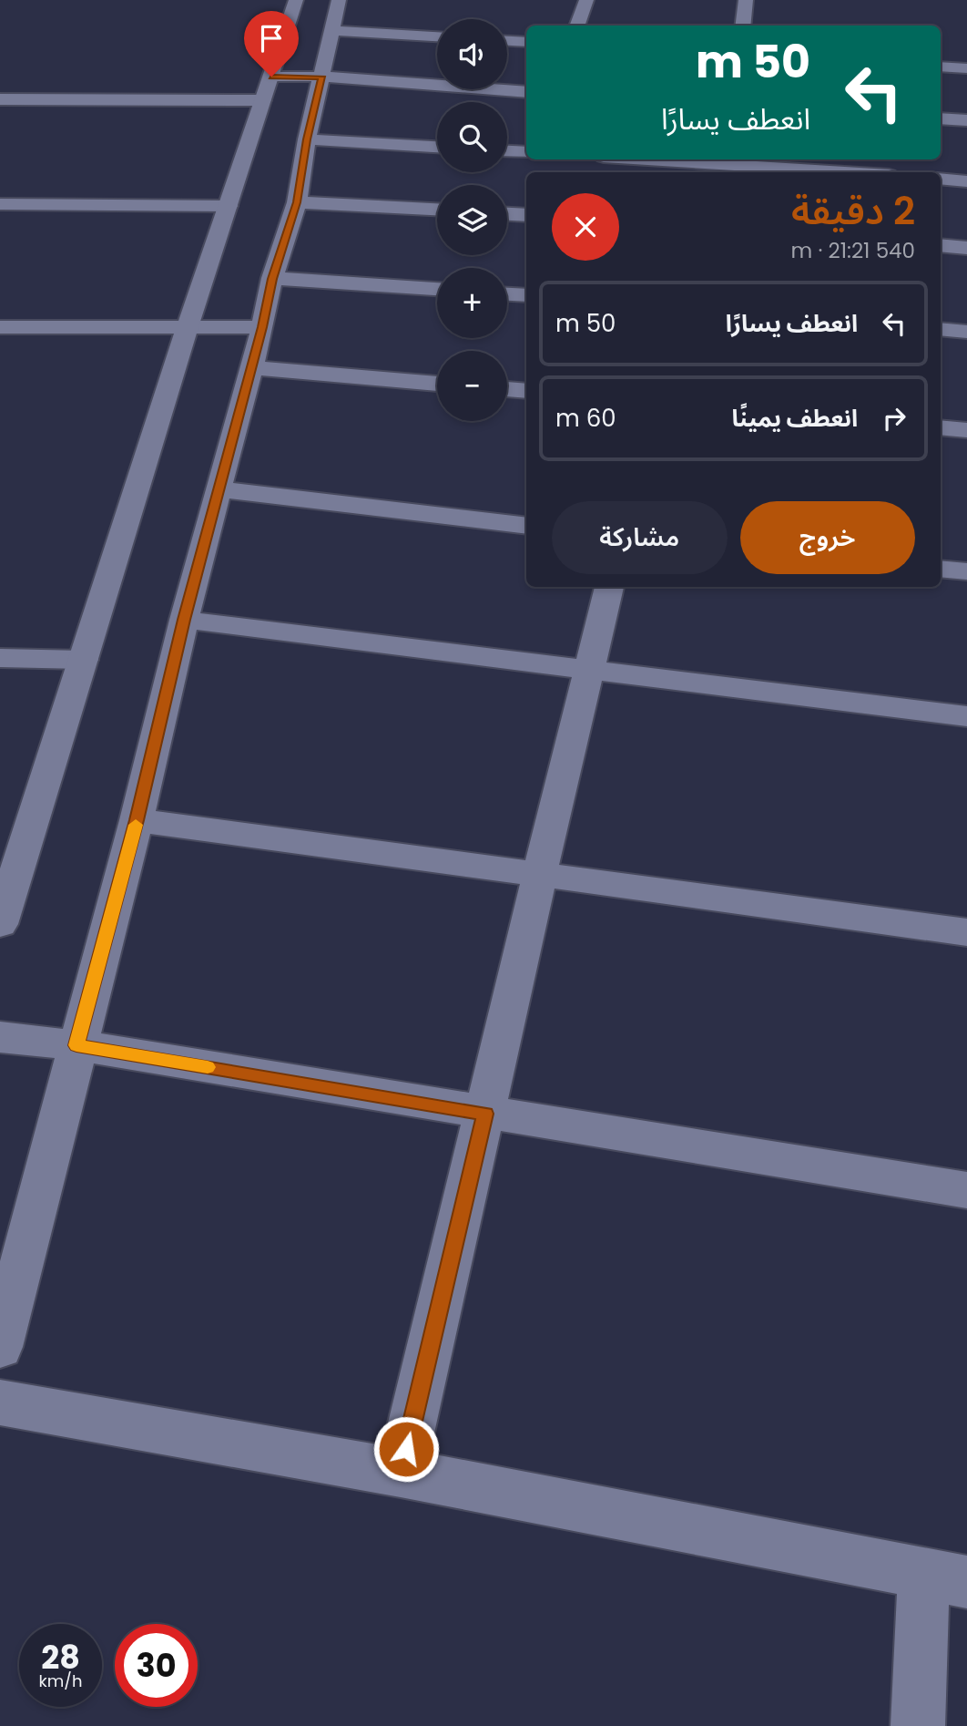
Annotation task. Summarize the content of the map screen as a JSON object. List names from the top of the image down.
{
  "page": {
    "map_buttons": ["+", "−"],
    "turn": ["50 m", "انعطف يسارًا"],
    "heading": ["2 دقيقة", "540 m · 21:21"],
    "list": [
      {
        "name": "انعطف يسارًا",
        "value": "50 m"
      },
      {
        "name": "انعطف يمينًا",
        "value": "60 m"
      }
    ],
    "buttons": ["خروج", "مشاركة"],
    "speed": "28 km/h",
    "limit": "30"
  }
}
